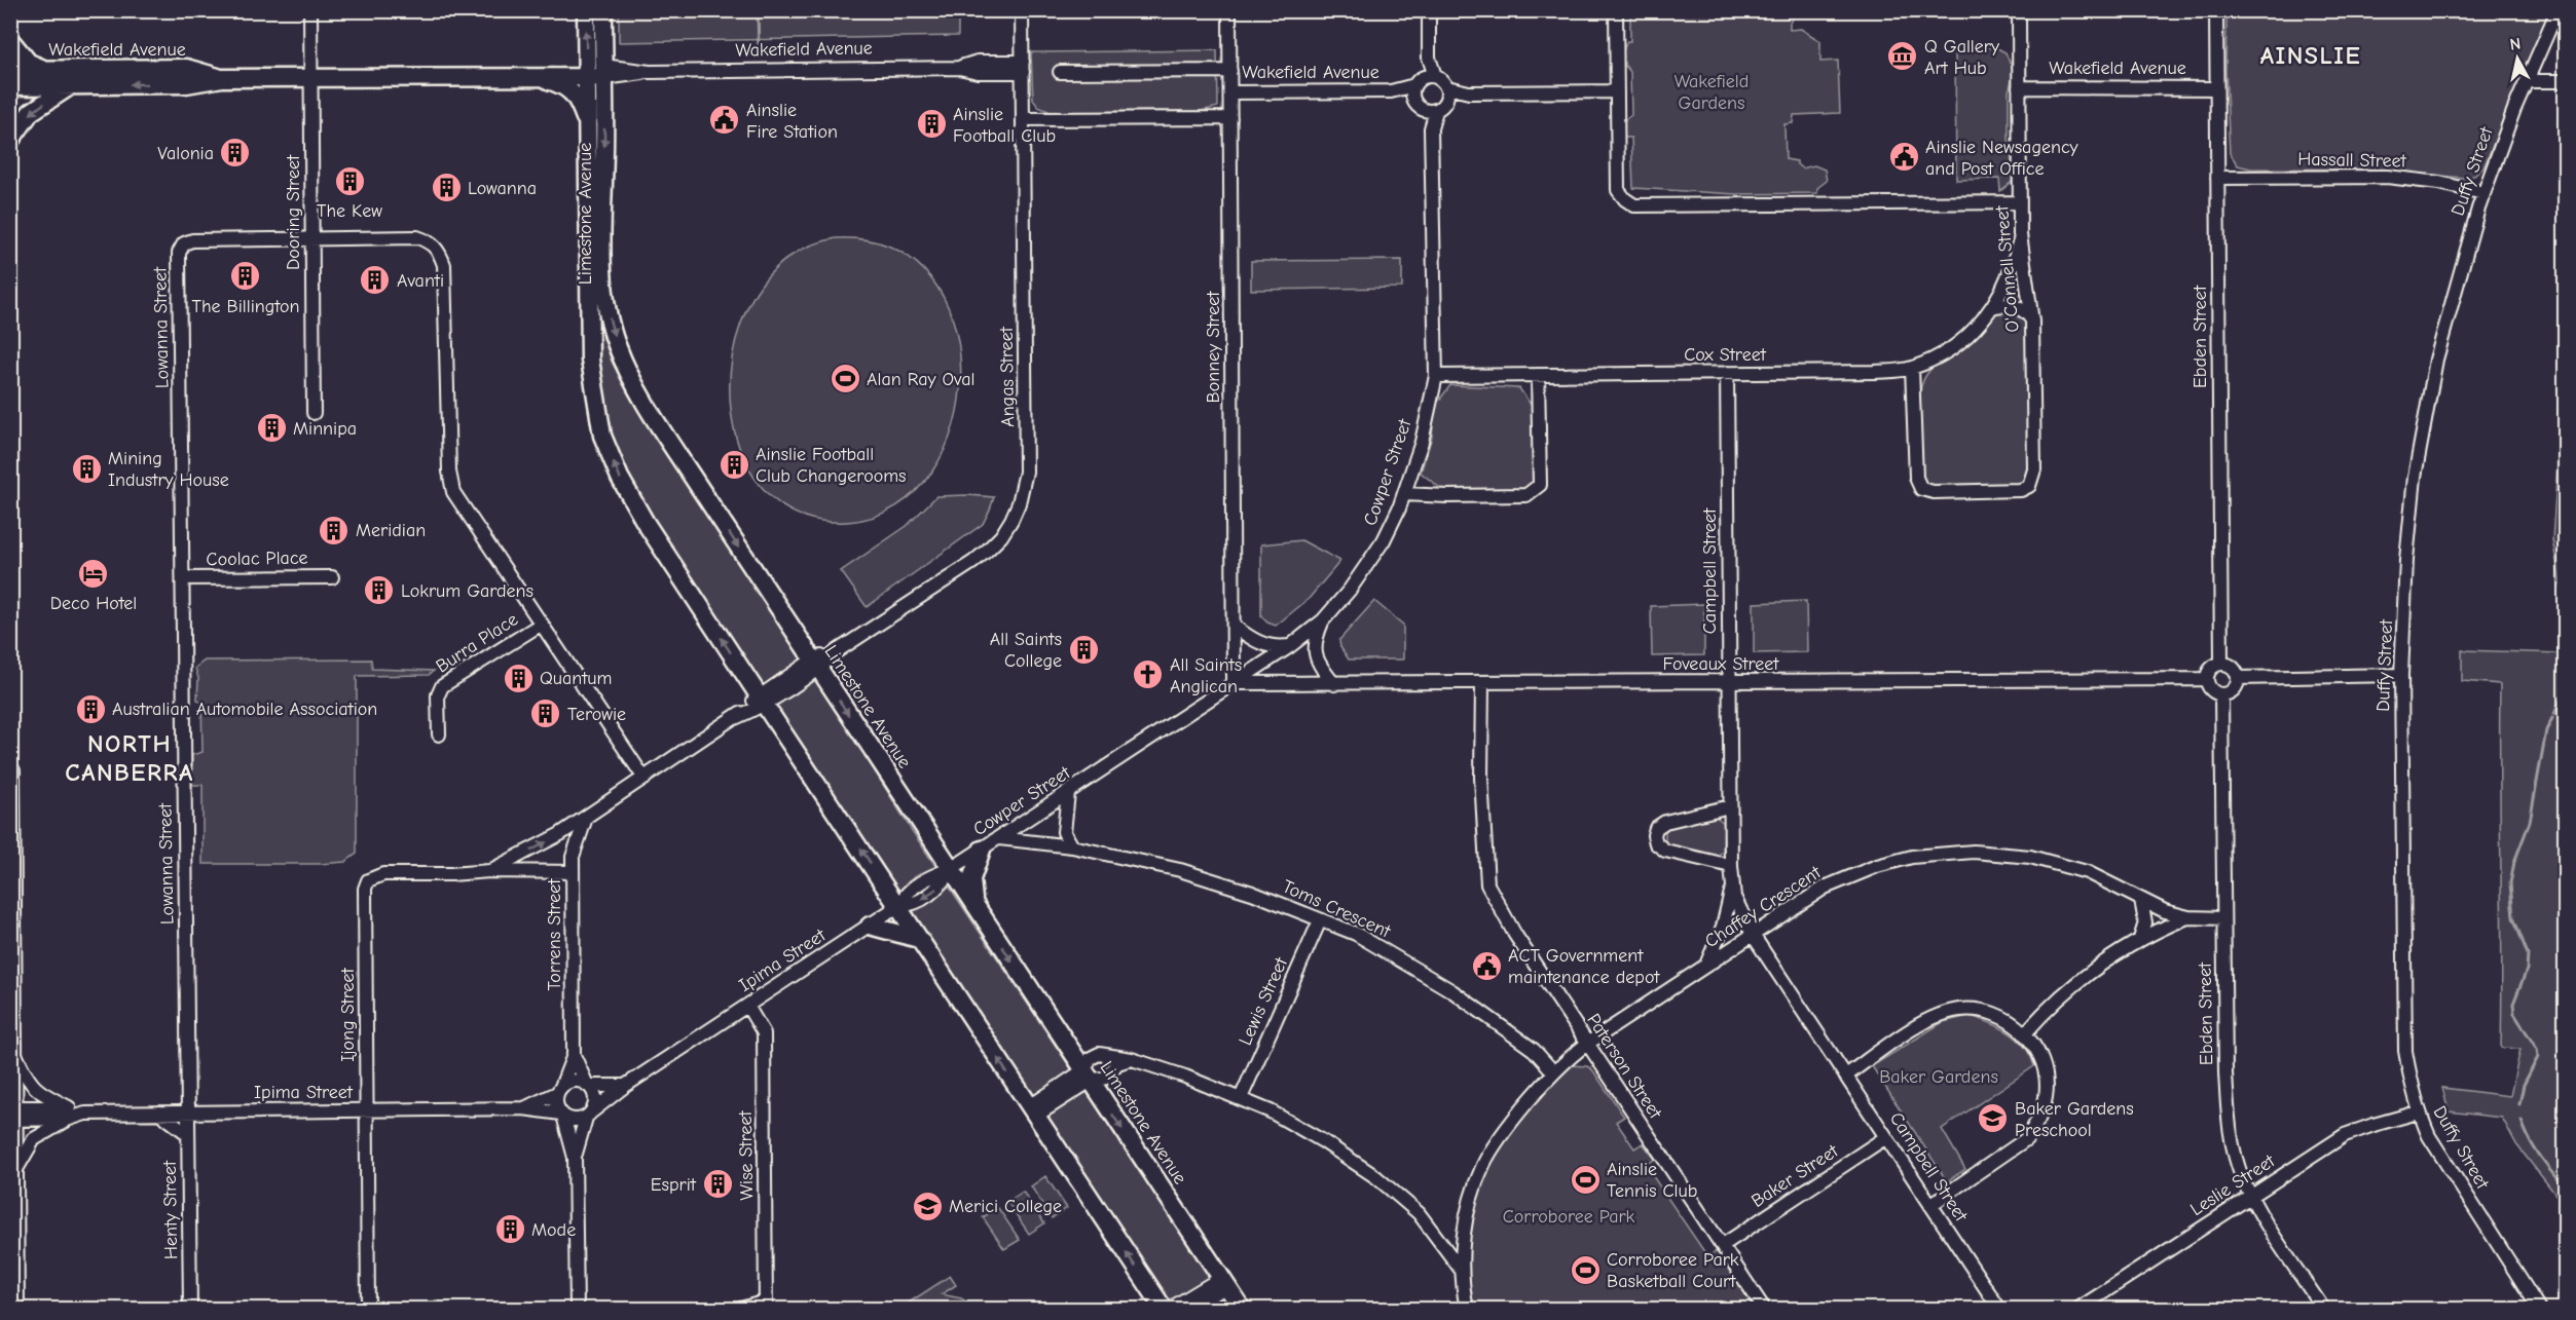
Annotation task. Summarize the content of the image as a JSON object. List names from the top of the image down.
{
  "streets": {
    "main road": ["Wakefield Avenue", "Limestone Avenue"],
    "street": [
      "Hassall Street",
      "Duffy Street",
      "Dooring Street",
      "O'Connell Street",
      "Lowanna Street",
      "Ebden Street",
      "Bonney Street",
      "Cox Street",
      "Angas Street",
      "Cowper Street",
      "Coolac Place",
      "Campbell Street",
      "Burra Place",
      "Foveaux Street",
      "Chaffey Crescent",
      "Toms Crescent",
      "Torrens Street",
      "Ipima Street",
      "Lewis Street",
      "Ijong Street",
      "Paterson Street",
      "Wise Street",
      "Baker Street",
      "Leslie Street",
      "Henty Street"
    ]
  },
  "crossings": [
    ["Wakefield Avenue", "Dooring Street"],
    ["Wakefield Avenue", "Limestone Avenue"],
    ["Wakefield Avenue", "O'Connell Street"],
    ["Wakefield Avenue", "Ebden Street"],
    ["Wakefield Avenue", "Bonney Street"],
    ["Wakefield Avenue", "Angas Street"],
    ["Wakefield Avenue", "Cowper Street"],
    ["Hassall Street", "Duffy Street"],
    ["Hassall Street", "Ebden Street"],
    ["Duffy Street", "Leslie Street"],
    ["Dooring Street", "Lowanna Street"],
    ["Limestone Avenue", "Angas Street"],
    ["Limestone Avenue", "Cowper Street"],
    ["Limestone Avenue", "Ipima Street"],
    ["Limestone Avenue", "Ijong Street"],
    ["O'Connell Street", "Cox Street"],
    ["Lowanna Street", "Coolac Place"],
    ["Lowanna Street", "Burra Place"],
    ["Lowanna Street", "Ipima Street"],
    ["Lowanna Street", "Ijong Street"],
    ["Lowanna Street", "Henty Street"],
    ["Ebden Street", "Foveaux Street"],
    ["Ebden Street", "Leslie Street"],
    ["Bonney Street", "Cowper Street"],
    ["Bonney Street", "Foveaux Street"],
    ["Cox Street", "Cowper Street"],
    ["Cox Street", "Campbell Street"],
    ["Angas Street", "Ijong Street"],
    ["Cowper Street", "Foveaux Street"],
    ["Cowper Street", "Toms Crescent"],
    ["Cowper Street", "Ipima Street"],
    ["Campbell Street", "Foveaux Street"],
    ["Campbell Street", "Chaffey Crescent"],
    ["Campbell Street", "Baker Street"],
    ["Foveaux Street", "Paterson Street"],
    ["Chaffey Crescent", "Paterson Street"],
    ["Toms Crescent", "Lewis Street"],
    ["Torrens Street", "Ipima Street"],
    ["Torrens Street", "Ijong Street"],
    ["Ipima Street", "Ijong Street"],
    ["Ipima Street", "Wise Street"],
    ["Ipima Street", "Henty Street"],
    ["Paterson Street", "Baker Street"]
  ],
  "districts": ["AINSLIE", "NORTH CANBERRA"],
  "parks": ["Wakefield Gardens", "Baker Gardens", "Corroboree Park"],
  "places": {
    "museum": ["Q Gallery Art Hub"],
    "public building": ["Ainslie Fire Station", "Ainslie Newsagency and Post Office", "ACT Government maintenance depot"],
    "building": [
      "Ainslie Football Club",
      "Valonia",
      "The Kew",
      "Lowanna",
      "The Billington",
      "Avanti",
      "Minnipa",
      "Ainslie Football Club Changerooms",
      "Mining Industry House",
      "Meridian",
      "Lokrum Gardens",
      "All Saints College",
      "Quantum",
      "Australian Automobile Association",
      "Terowie",
      "Esprit",
      "Mode"
    ],
    "sports": ["Alan Ray Oval", "Ainslie Tennis Club", "Corroboree Park Basketball Court"],
    "hotel": ["Deco Hotel"],
    "church": ["All Saints Anglican"],
    "school or university": ["Baker Gardens Preschool", "Merici College"]
  },
  "north": "top"
}
